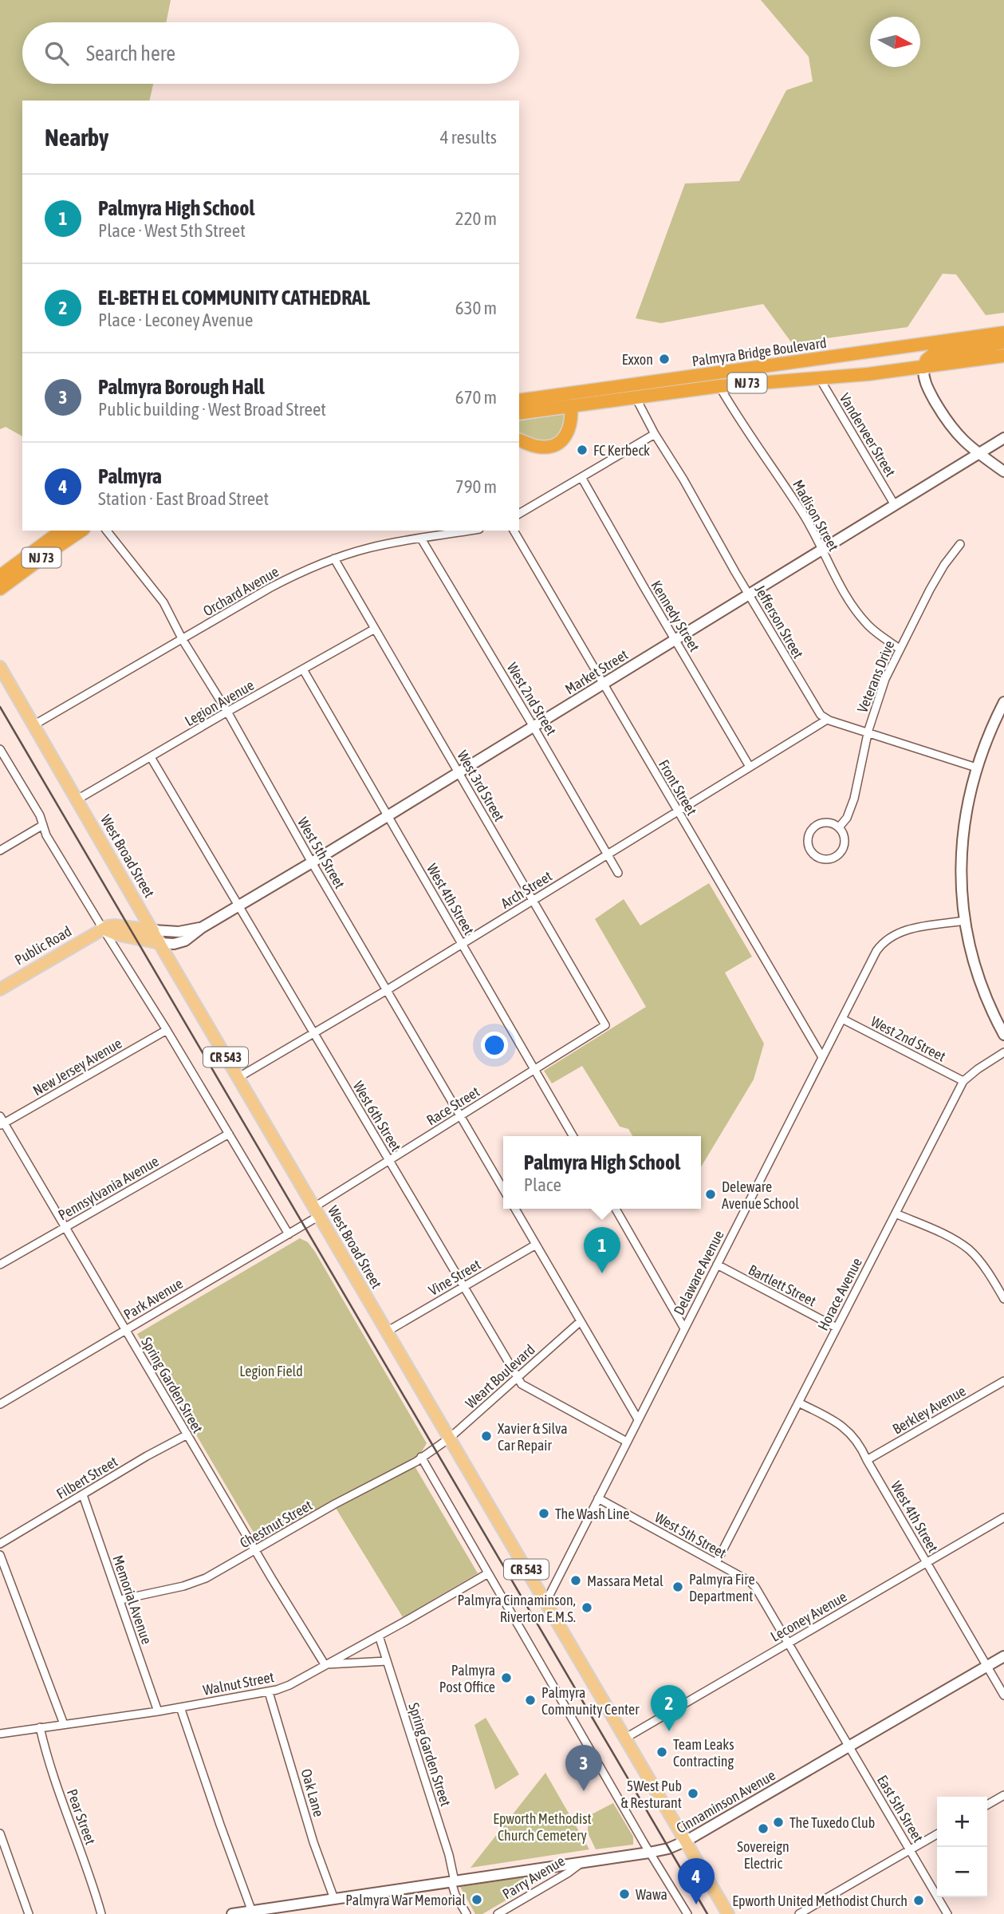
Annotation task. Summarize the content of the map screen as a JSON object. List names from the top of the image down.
{
  "streets": {
    "highway": ["Palmyra Bridge Boulevard", "NJ 73"],
    "main road": ["West Broad Street", "Public Road", "CR 543"],
    "street": [
      "Vanderveer Street",
      "Madison Street",
      "Orchard Avenue",
      "Kennedy Street",
      "Jefferson Street",
      "Market Street",
      "Veterans Drive",
      "West 2nd Street",
      "Legion Avenue",
      "West 3rd Street",
      "Front Street",
      "West 5th Street",
      "Arch Street",
      "West 4th Street",
      "New Jersey Avenue",
      "Race Street",
      "West 6th Street",
      "Pennsylvania Avenue",
      "Delaware Avenue",
      "Vine Street",
      "Bartlett Street",
      "Horace Avenue",
      "Park Avenue",
      "Weart Boulevard",
      "Spring Garden Street",
      "Berkley Avenue",
      "Filbert Street",
      "Chestnut Street",
      "Memorial Avenue",
      "Leconey Avenue",
      "Walnut Street",
      "Oak Lane",
      "Cinnaminson Avenue",
      "East 5th Street",
      "Pear Street",
      "Parry Avenue"
    ]
  },
  "crossings": [
    ["Palmyra Bridge Boulevard", "Vanderveer Street"],
    ["Palmyra Bridge Boulevard", "Madison Street"],
    ["Palmyra Bridge Boulevard", "Jefferson Street"],
    ["Vanderveer Street", "Market Street"],
    ["Madison Street", "Market Street"],
    ["Madison Street", "Veterans Drive"],
    ["Orchard Avenue", "West 2nd Street"],
    ["Orchard Avenue", "West 3rd Street"],
    ["Orchard Avenue", "West 5th Street"],
    ["Orchard Avenue", "West Broad Street"],
    ["Kennedy Street", "Market Street"],
    ["Kennedy Street", "Arch Street"],
    ["Jefferson Street", "Market Street"],
    ["Jefferson Street", "Veterans Drive"],
    ["Jefferson Street", "Arch Street"],
    ["Market Street", "West 2nd Street"],
    ["Market Street", "West 3rd Street"],
    ["Market Street", "Front Street"],
    ["Market Street", "West 5th Street"],
    ["Market Street", "West Broad Street"],
    ["Market Street", "West 4th Street"],
    ["Market Street", "Public Road"],
    ["Market Street", "West 6th Street"],
    ["West 2nd Street", "Arch Street"],
    ["West 2nd Street", "Delaware Avenue"],
    ["West 2nd Street", "Horace Avenue"],
    ["Legion Avenue", "West 3rd Street"],
    ["Legion Avenue", "West 5th Street"],
    ["Legion Avenue", "West Broad Street"],
    ["Legion Avenue", "West 4th Street"],
    ["Legion Avenue", "West 6th Street"],
    ["West 3rd Street", "Arch Street"],
    ["West 3rd Street", "Race Street"],
    ["Front Street", "Arch Street"],
    ["Front Street", "Delaware Avenue"],
    ["West 5th Street", "Arch Street"],
    ["West 5th Street", "Race Street"],
    ["West 5th Street", "Delaware Avenue"],
    ["West 5th Street", "Horace Avenue"],
    ["West 5th Street", "Leconey Avenue"],
    ["West 5th Street", "Cinnaminson Avenue"],
    ["West 5th Street", "East 5th Street"],
    ["West Broad Street", "Arch Street"],
    ["West Broad Street", "Public Road"],
    ["West Broad Street", "CR 543"],
    ["West Broad Street", "Race Street"],
    ["West Broad Street", "Delaware Avenue"],
    ["West Broad Street", "Vine Street"],
    ["West Broad Street", "Park Avenue"],
    ["West Broad Street", "Weart Boulevard"],
    ["West Broad Street", "Leconey Avenue"],
    ["West Broad Street", "Cinnaminson Avenue"],
    ["Arch Street", "West 4th Street"],
    ["Arch Street", "West 6th Street"],
    ["West 4th Street", "Race Street"],
    ["West 4th Street", "Horace Avenue"],
    ["West 4th Street", "Berkley Avenue"],
    ["West 4th Street", "Leconey Avenue"],
    ["West 4th Street", "Cinnaminson Avenue"],
    ["CR 543", "Cinnaminson Avenue"],
    ["New Jersey Avenue", "Spring Garden Street"],
    ["Race Street", "West 6th Street"],
    ["Race Street", "Park Avenue"],
    ["West 6th Street", "Delaware Avenue"],
    ["West 6th Street", "Vine Street"],
    ["West 6th Street", "Weart Boulevard"],
    ["Pennsylvania Avenue", "Spring Garden Street"],
    ["Delaware Avenue", "Bartlett Street"],
    ["Bartlett Street", "Horace Avenue"],
    ["Park Avenue", "Spring Garden Street"],
    ["Weart Boulevard", "Chestnut Street"],
    ["Spring Garden Street", "Filbert Street"],
    ["Spring Garden Street", "Chestnut Street"],
    ["Spring Garden Street", "Walnut Street"],
    ["Spring Garden Street", "Cinnaminson Avenue"],
    ["Filbert Street", "Memorial Avenue"],
    ["Chestnut Street", "Memorial Avenue"],
    ["Memorial Avenue", "Walnut Street"],
    ["Walnut Street", "Oak Lane"],
    ["Walnut Street", "Pear Street"],
    ["Oak Lane", "Cinnaminson Avenue"],
    ["Cinnaminson Avenue", "East 5th Street"],
    ["Cinnaminson Avenue", "Parry Avenue"]
  ],
  "parks": ["Legion Field", "Epworth Methodist Church Cemetery"],
  "places": [
    "Exxon",
    "FC Kerbeck",
    "Deleware Avenue School",
    "Xavier & Silva Car Repair",
    "The Wash Line",
    "Massara Metal",
    "Palmyra Fire Department",
    "Palmyra Cinnaminson, Riverton E.M.S.",
    "Palmyra Post Office",
    "Palmyra Community Center",
    "Team Leaks Contracting",
    "5West Pub & Resturant",
    "The Tuxedo Club",
    "Sovereign Electric",
    "Wawa",
    "Palmyra War Memorial",
    "Epworth United Methodist Church"
  ],
  "north": "right",
  "page": {
    "search": "Search here",
    "heading": ["Nearby", "4 results"],
    "list": [
      {
        "mark": "1",
        "name": "Palmyra High School",
        "note": "Place · West 5th Street",
        "value": "220 m"
      },
      {
        "mark": "2",
        "name": "EL-BETH EL COMMUNITY CATHEDRAL",
        "note": "Place · Leconey Avenue",
        "value": "630 m"
      },
      {
        "mark": "3",
        "name": "Palmyra Borough Hall",
        "note": "Public building · West Broad Street",
        "value": "670 m"
      },
      {
        "mark": "4",
        "name": "Palmyra",
        "note": "Station · East Broad Street",
        "value": "790 m"
      }
    ],
    "popup": ["Palmyra High School", "Place"],
    "pins": [
      "1",
      "2",
      "3",
      "4"
    ],
    "map_buttons": ["+", "−"]
  }
}
